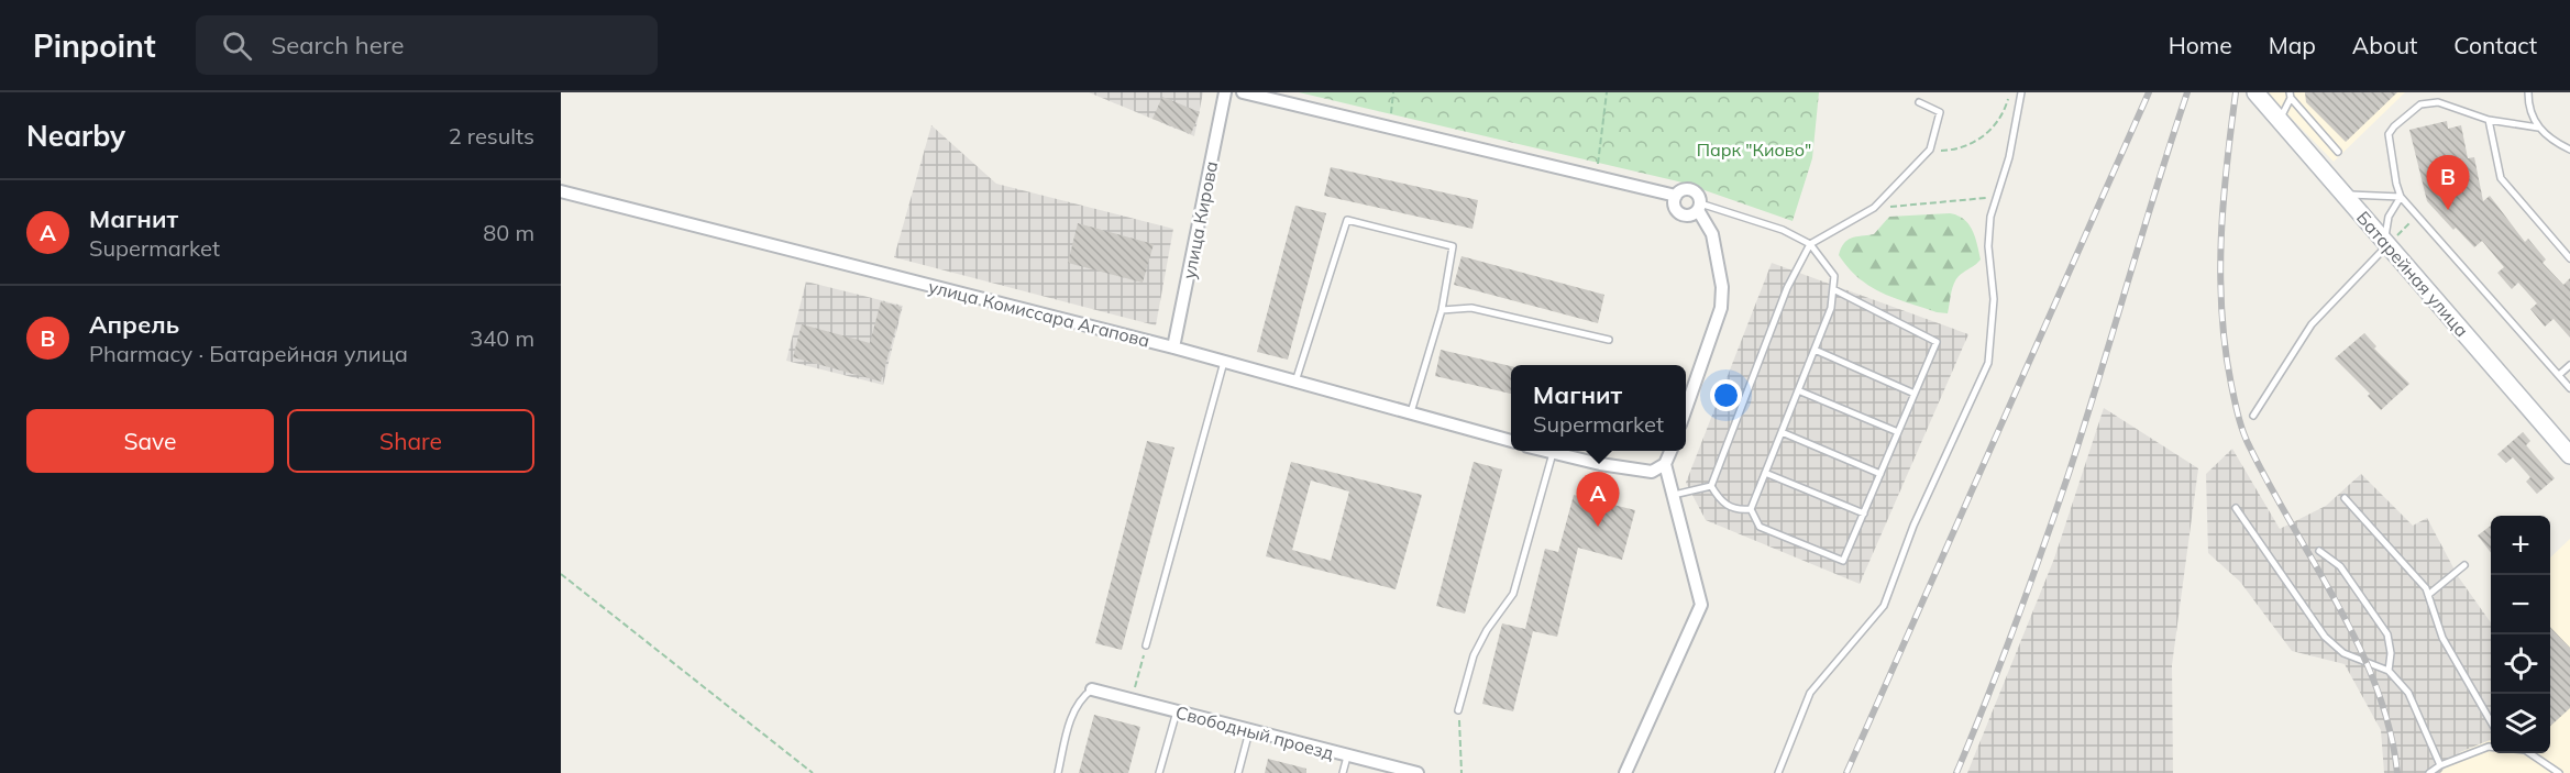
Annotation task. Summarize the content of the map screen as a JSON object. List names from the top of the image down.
{
  "streets": {
    "main road": ["Батарейная улица"],
    "street": ["улица Кирова", "улица Комиссара Агапова", "Свободный проезд"]
  },
  "crossings": [
    ["улица Кирова", "улица Комиссара Агапова"]
  ],
  "parks": ["Парк \"Киово\""],
  "page": {
    "header": "Pinpoint",
    "search": "Search here",
    "nav": [
      "Home",
      "Map",
      "About",
      "Contact"
    ],
    "heading": ["Nearby", "2 results"],
    "pins": ["B", "A"],
    "list": [
      {
        "mark": "A",
        "name": "Магнит",
        "note": "Supermarket",
        "value": "80 m"
      },
      {
        "mark": "B",
        "name": "Апрель",
        "note": "Pharmacy · Батарейная улица",
        "value": "340 m"
      }
    ],
    "popup": ["Магнит", "Supermarket"],
    "buttons": ["Save", "Share"],
    "map_buttons": ["+", "−"]
  }
}
